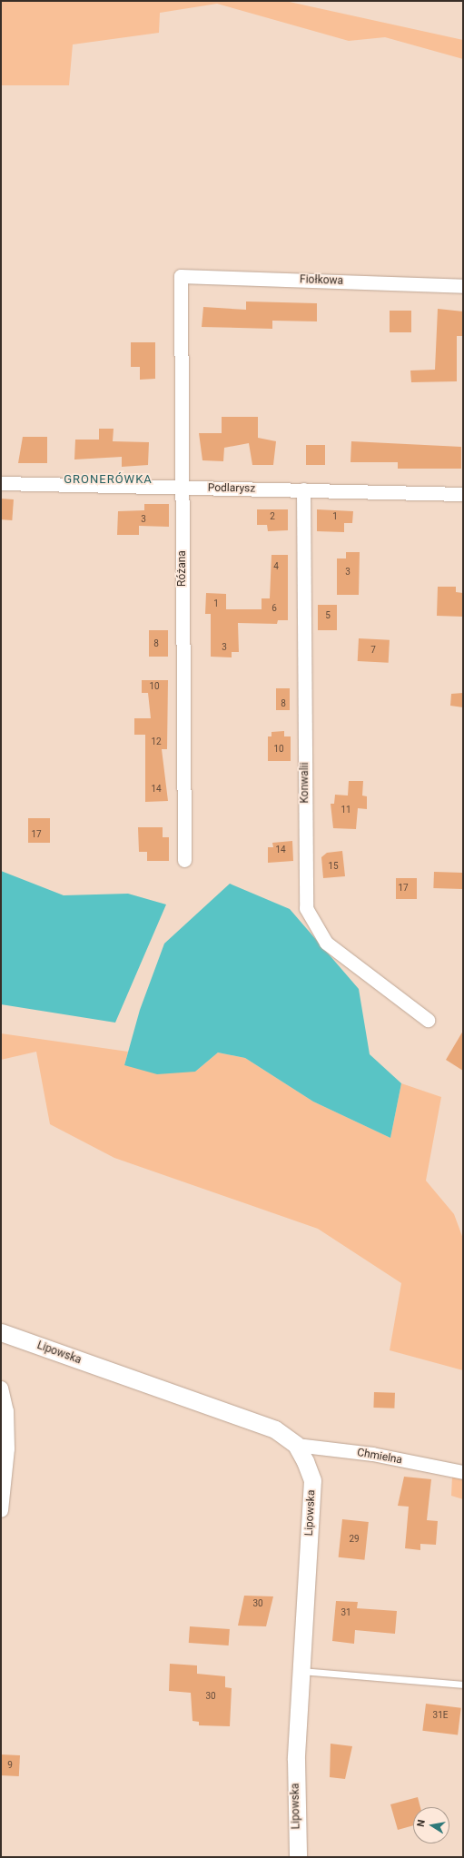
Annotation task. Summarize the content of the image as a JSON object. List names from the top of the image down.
{
  "streets": {
    "street": [
      "Fiołkowa",
      "Podlarysz",
      "Różana",
      "Konwalii",
      "Lipowska",
      "Chmielna"
    ]
  },
  "crossings": [
    ["Fiołkowa", "Różana"],
    ["Podlarysz", "Różana"],
    ["Podlarysz", "Konwalii"],
    ["Lipowska", "Chmielna"]
  ],
  "districts": ["GRONERÓWKA"],
  "house_numbers": [
    "2",
    "1",
    "3",
    "4",
    "3",
    "1",
    "6",
    "5",
    "8",
    "3",
    "7",
    "10",
    "8",
    "12",
    "10",
    "14",
    "11",
    "17",
    "14",
    "15",
    "17",
    "29",
    "30",
    "31",
    "30",
    "31E",
    "9"
  ],
  "north": "left"
}
